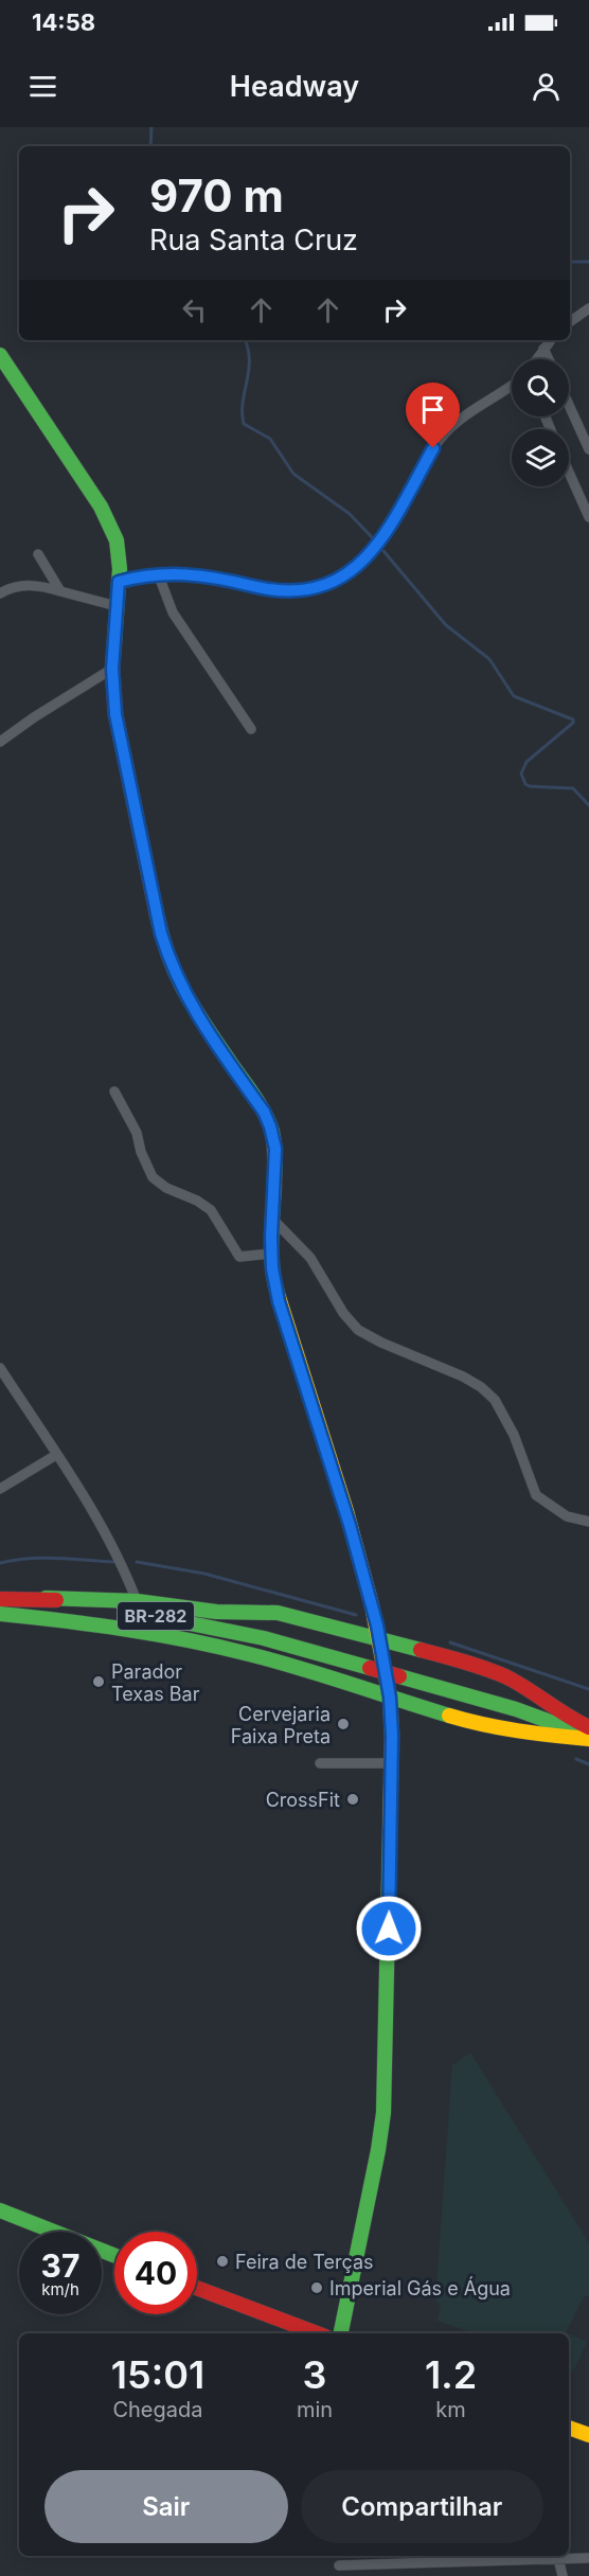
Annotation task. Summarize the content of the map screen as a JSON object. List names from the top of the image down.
{
  "streets": {
    "main road": ["BR-282"]
  },
  "places": [
    "Parador Texas Bar",
    "Cervejaria Faixa Preta",
    "CrossFit",
    "Feira de Terças",
    "Imperial Gás e Água"
  ],
  "page": {
    "status": "14:58",
    "header": "Headway",
    "turn": ["970 m", "Rua Santa Cruz"],
    "speed": "37 km/h",
    "limit": "40",
    "eta": [
      "15:01",
      "Chegada",
      "3",
      "min",
      "1.2",
      "km"
    ],
    "buttons": ["Sair", "Compartilhar"]
  }
}
